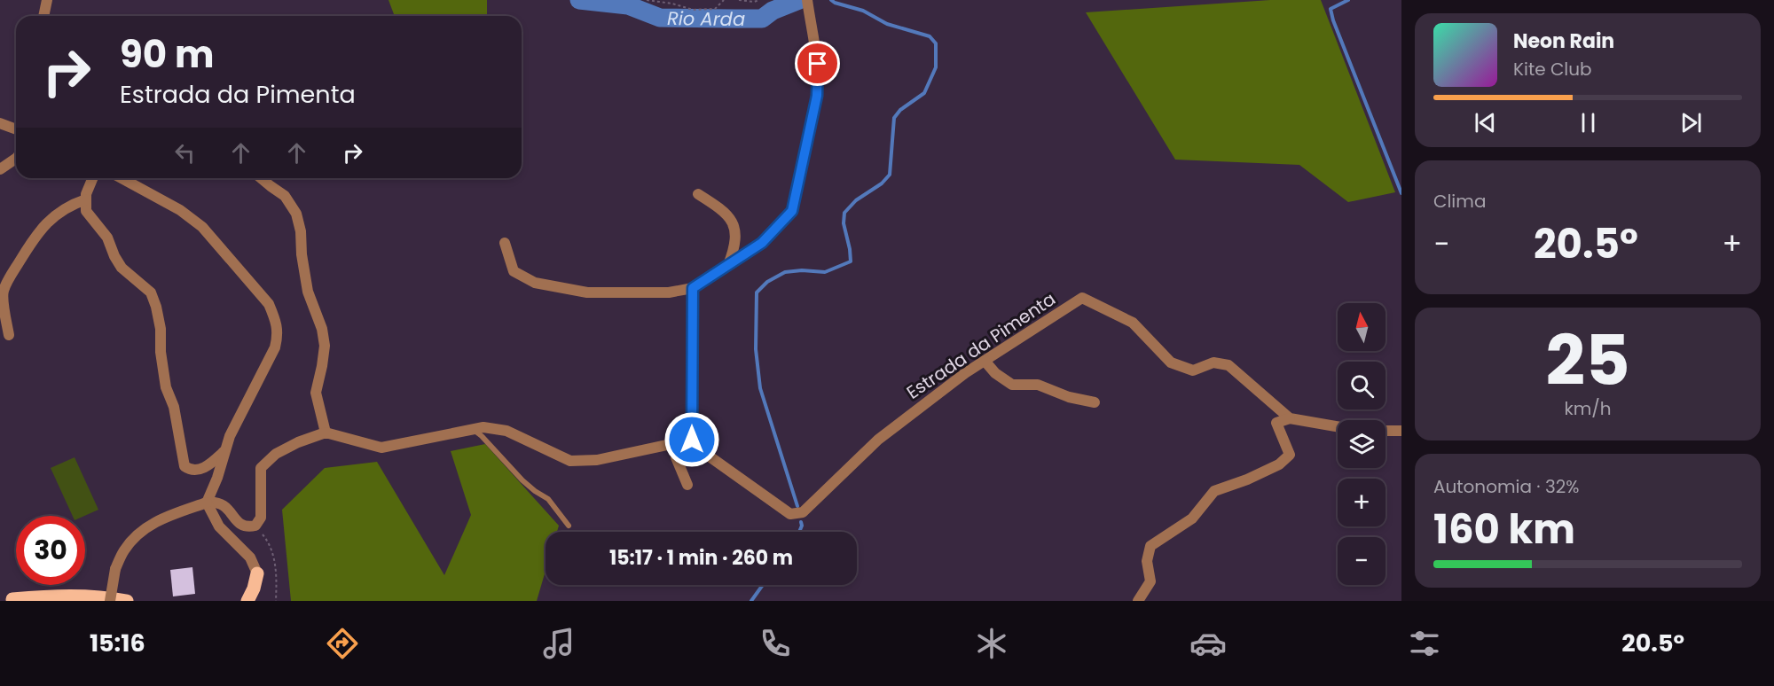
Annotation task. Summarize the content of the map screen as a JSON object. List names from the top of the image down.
{
  "streets": {
    "street": ["Estrada da Pimenta"]
  },
  "water": ["Rio Arda"],
  "north": "top",
  "page": {
    "turn": ["90 m", "Estrada da Pimenta"],
    "song": ["Neon Rain", "Kite Club"],
    "tile": [
      "Clima",
      ["25", "km/h"],
      ["Autonomia · 32%", "160 km"]
    ],
    "heat": ["−", "20.5°", "+"],
    "map_buttons": ["+", "−"],
    "limit": "30",
    "trip": "15:17 · 1 min · 260 m",
    "tabs": ["15:16", "20.5°"]
  }
}
